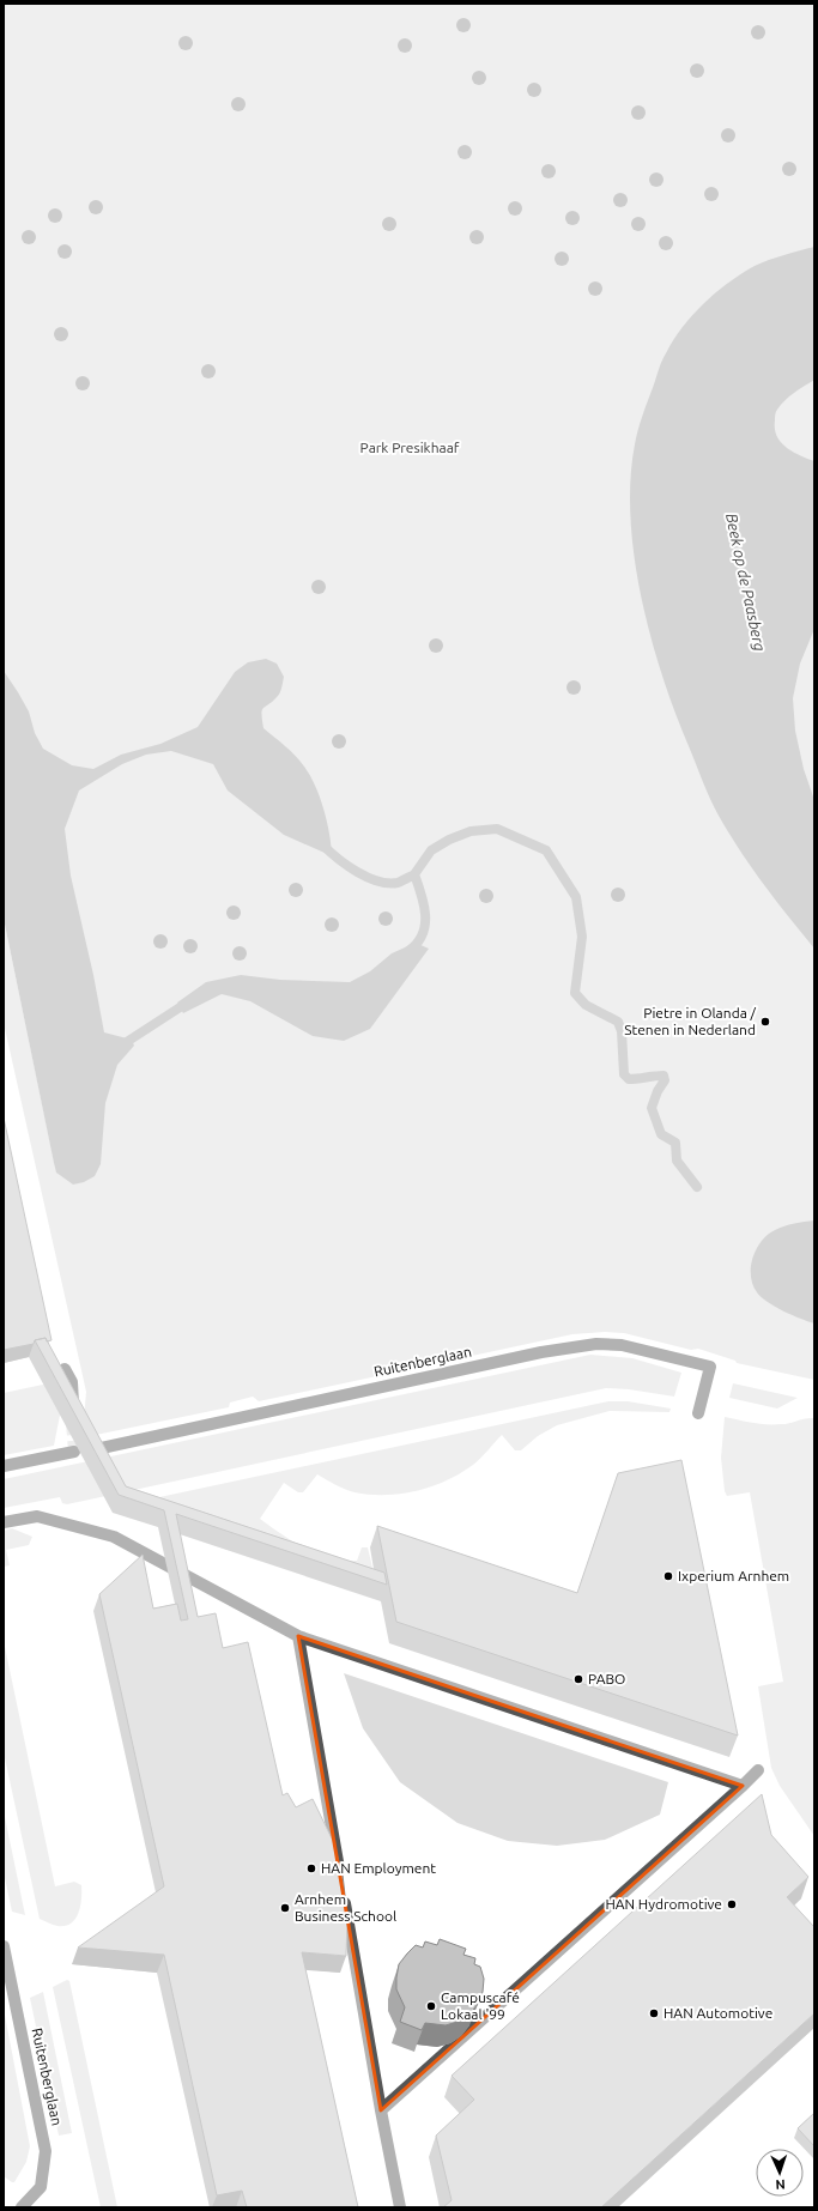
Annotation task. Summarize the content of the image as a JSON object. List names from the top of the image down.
{
  "streets": {
    "street": ["Ruitenberglaan"]
  },
  "water": ["Beek op de Paasberg"],
  "parks": ["Park Presikhaaf"],
  "places": [
    "Pietre in Olanda / Stenen in Nederland",
    "Ixperium Arnhem",
    "PABO",
    "HAN Employment",
    "HAN Hydromotive",
    "Arnhem Business School",
    "Campuscafé Lokaal '99",
    "HAN Automotive"
  ],
  "north": "bottom"
}
